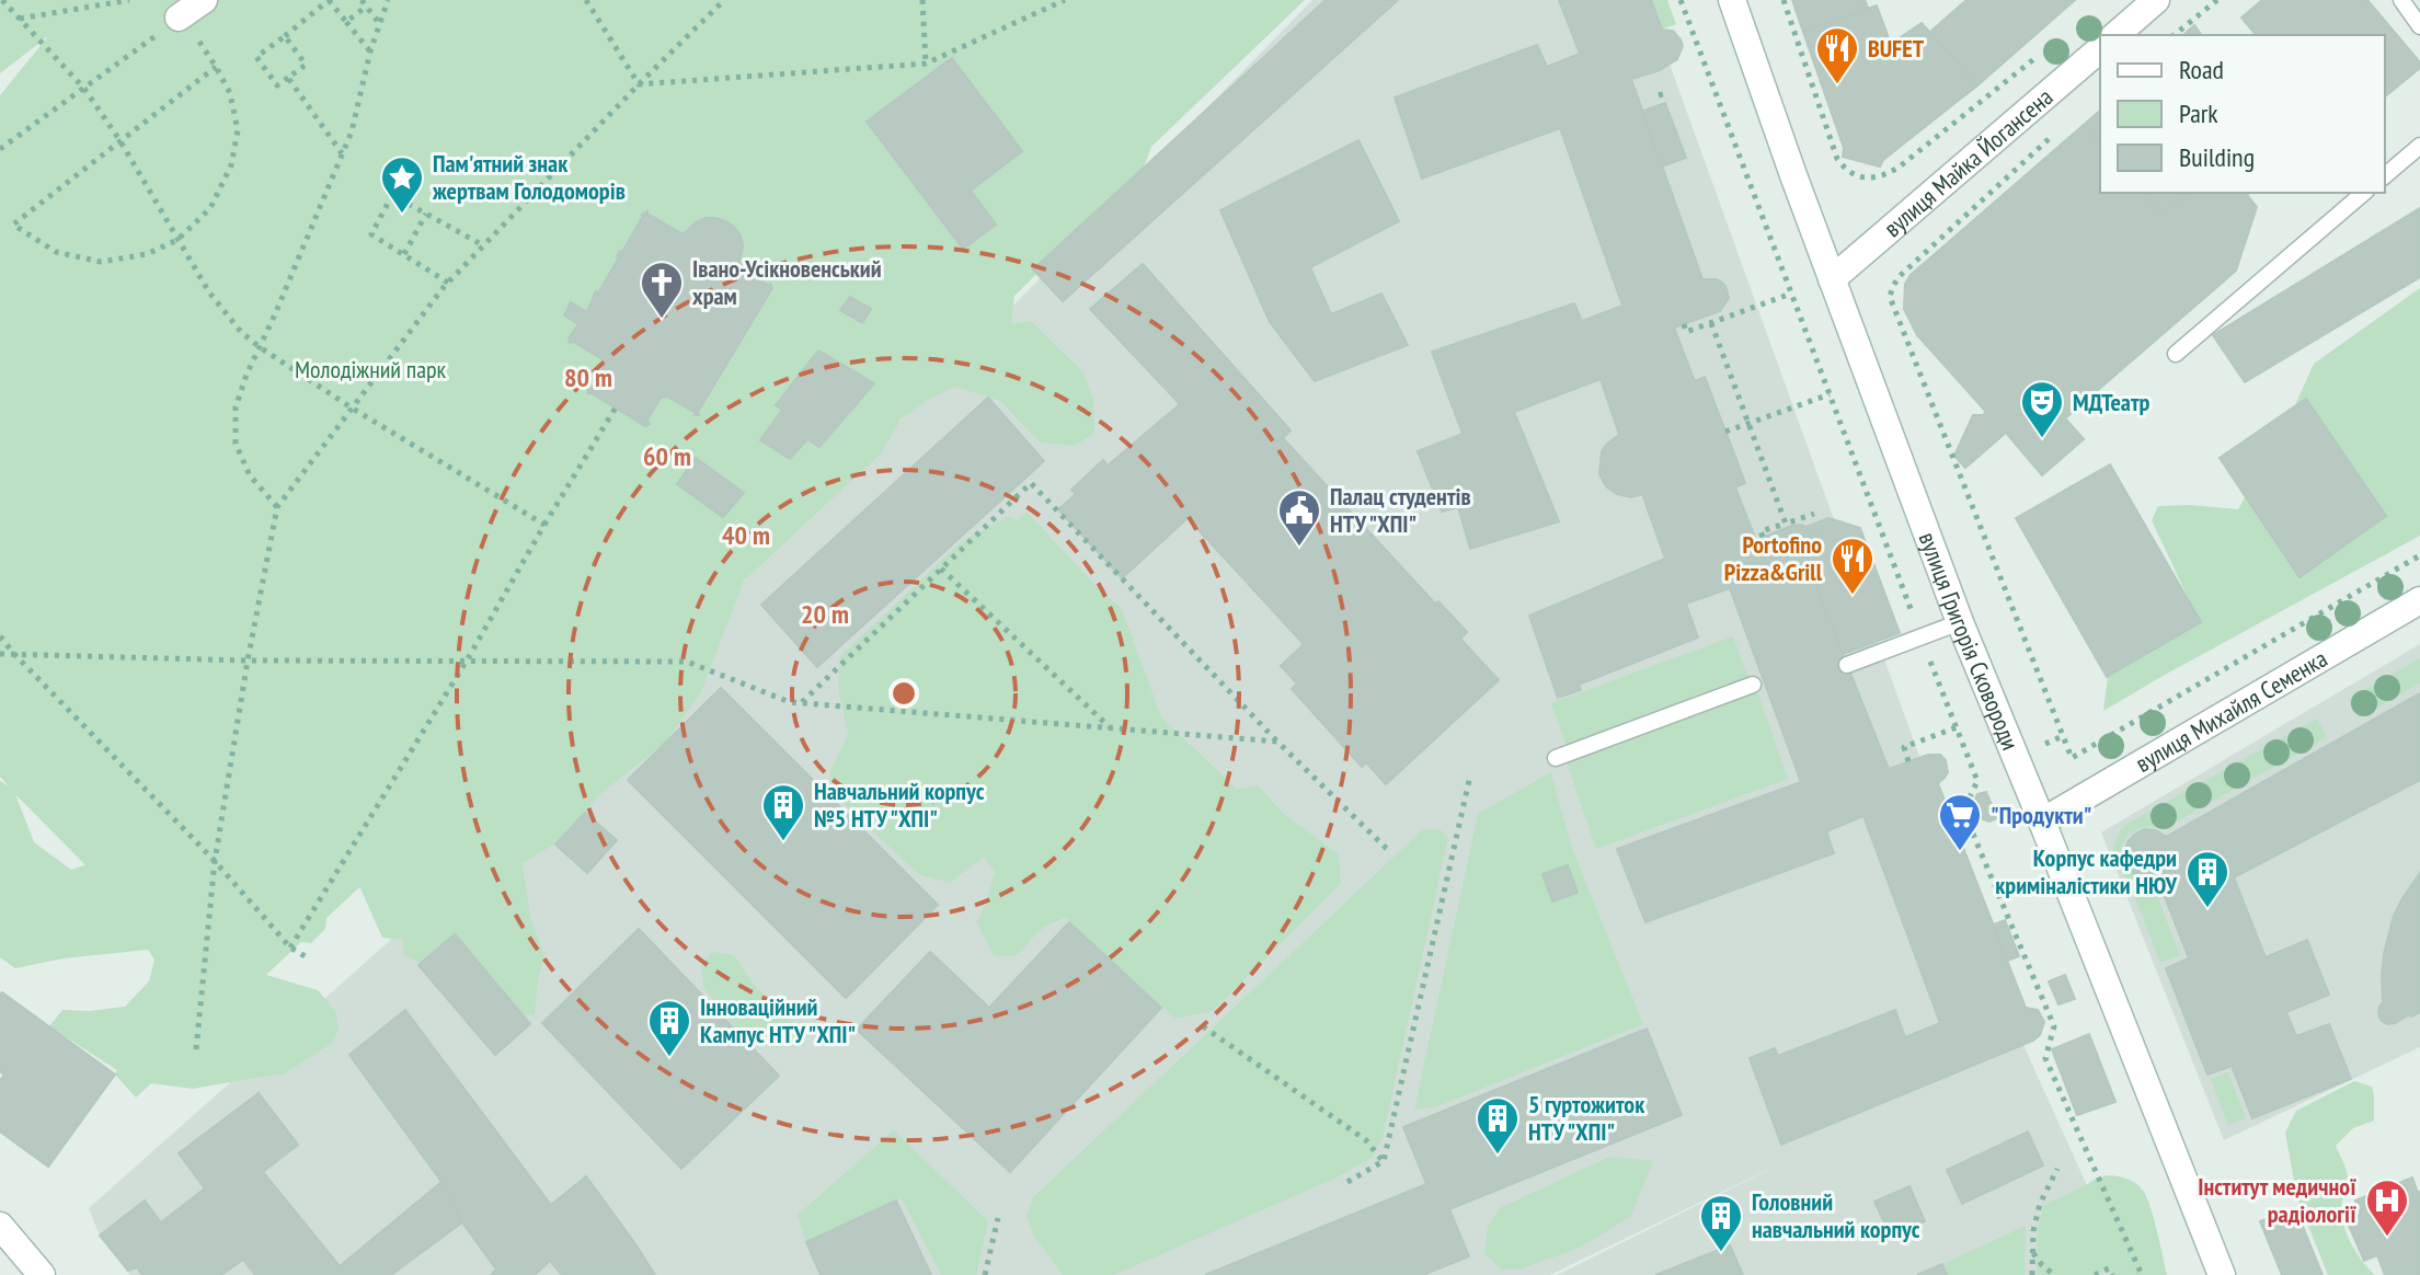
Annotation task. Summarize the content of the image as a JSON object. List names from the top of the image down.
{
  "streets": {
    "main road": ["вулиця Майка Йогансена", "вулиця Григорія Сковороди", "вулиця Михайля Семенка"]
  },
  "crossings": [
    ["вулиця Майка Йогансена", "вулиця Григорія Сковороди"],
    ["вулиця Григорія Сковороди", "вулиця Михайля Семенка"]
  ],
  "parks": ["Молодіжний парк"],
  "places": {
    "restaurant": ["BUFET", "Portofino Pizza&Grill"],
    "place": ["Пам'ятний знак жертвам Голодоморів"],
    "church": ["Івано-Усікновенський храм"],
    "theatre": ["МДТеатр"],
    "public building": ["Палац студентів НТУ \"ХПІ\""],
    "building": [
      "Навчальний корпус №5 НТУ \"ХПІ\"",
      "Корпус кафедри криміналістики НЮУ",
      "Інноваційний Кампус НТУ \"ХПІ\"",
      "5 гуртожиток НТУ \"ХПІ\"",
      "Головний навчальний корпус"
    ],
    "supermarket": ["\"Продукти\""],
    "hospital": ["Інститут медичної радіології"]
  },
  "legend": ["Road", "Park", "Building"],
  "rings": [
    "80 m",
    "60 m",
    "40 m",
    "20 m"
  ]
}
